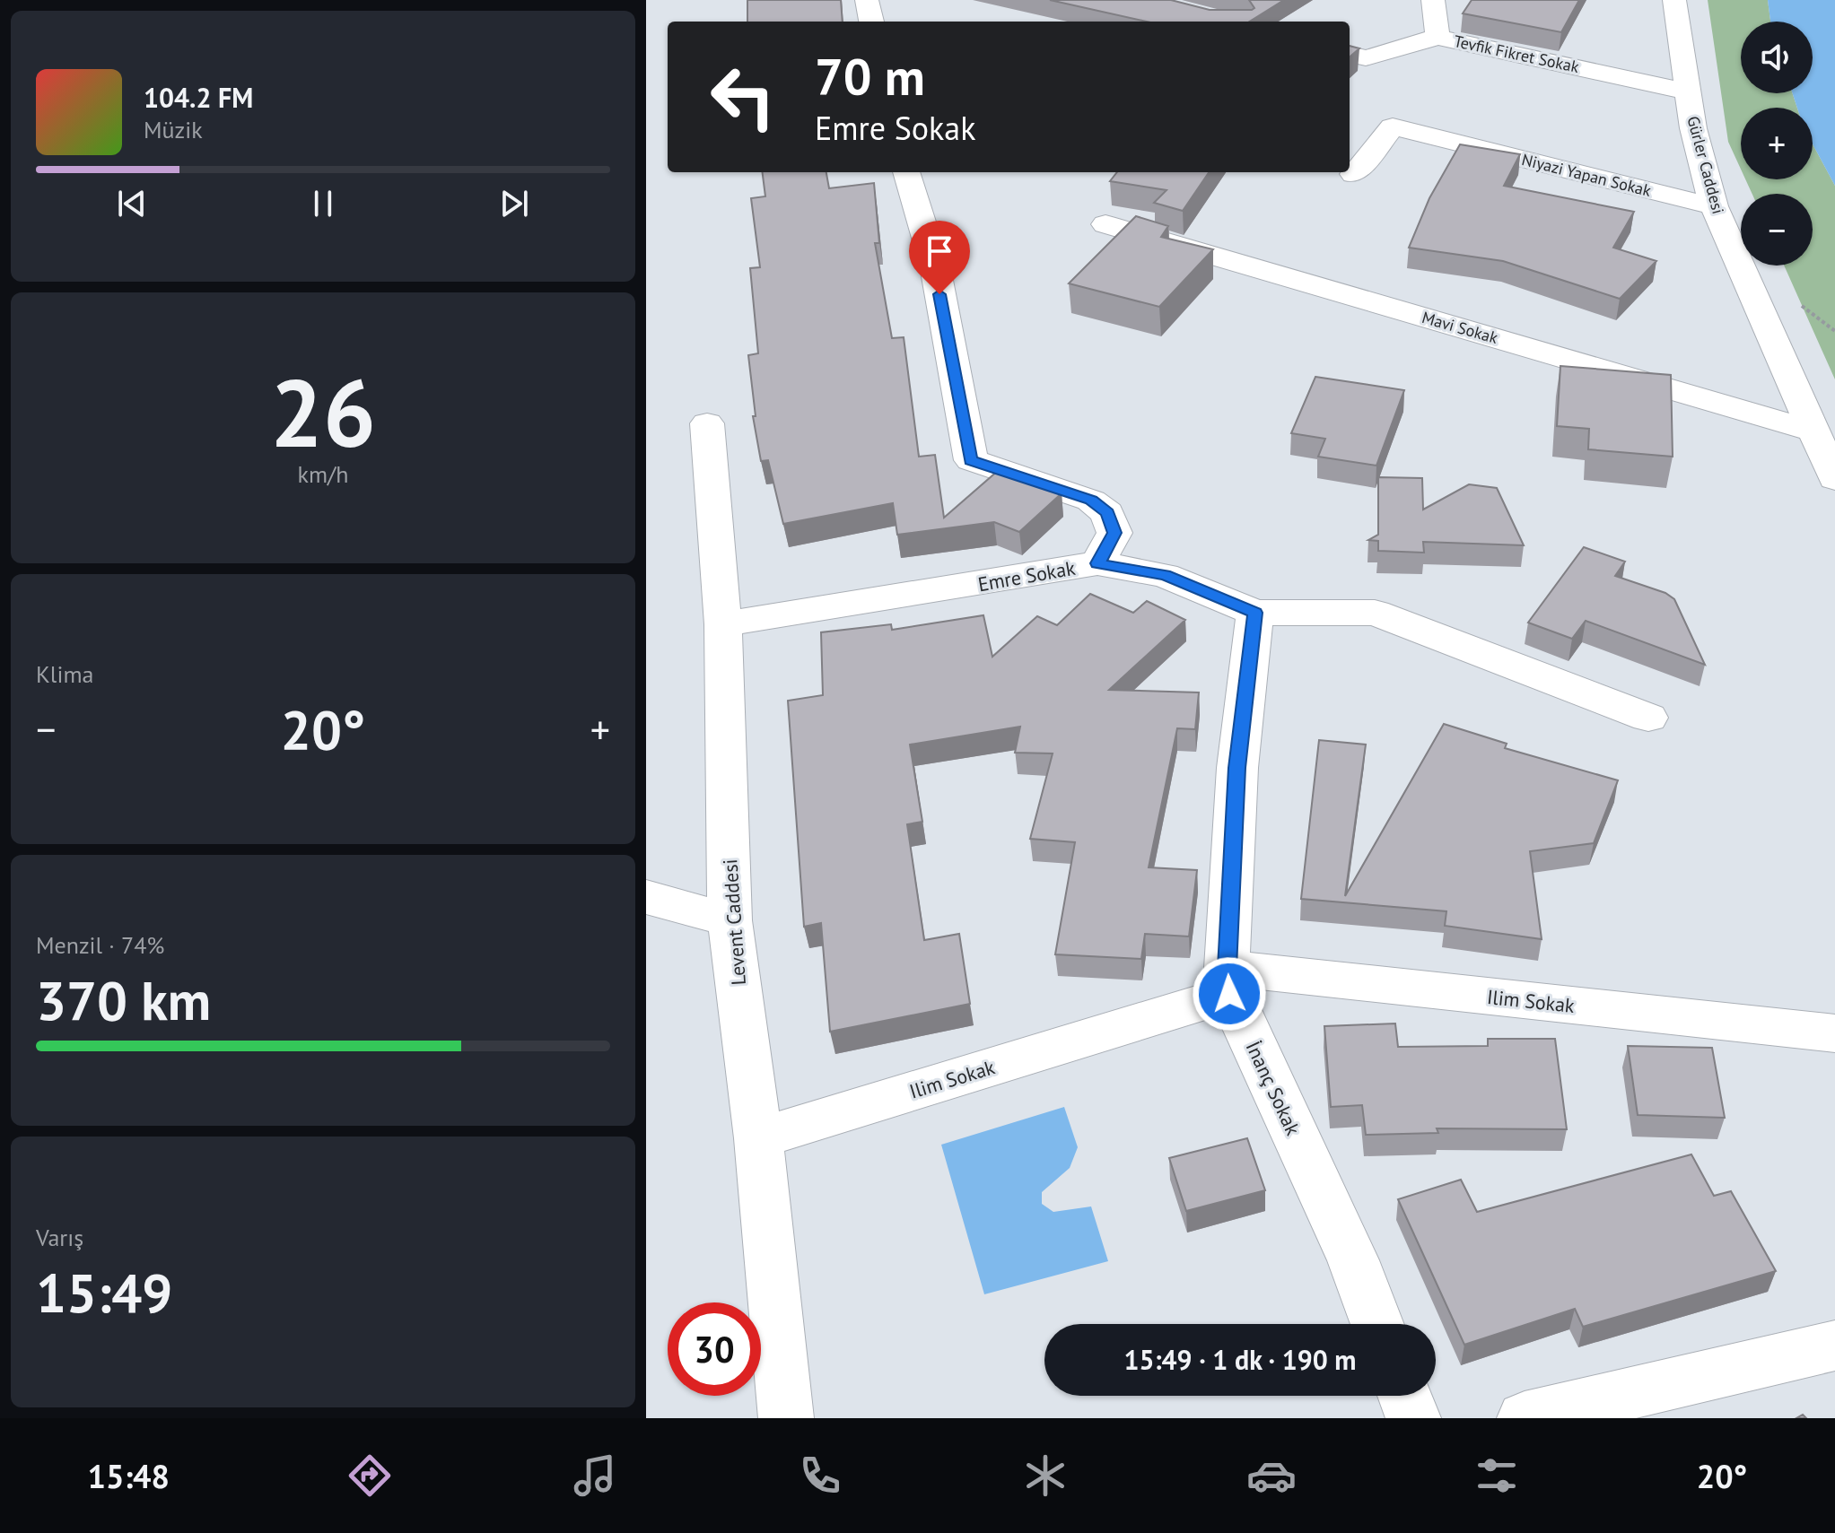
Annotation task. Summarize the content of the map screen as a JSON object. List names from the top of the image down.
{
  "streets": {
    "street": [
      "Tevfik Fikret Sokak",
      "Gürler Caddesi",
      "Niyazi Yapan Sokak",
      "Mavi Sokak",
      "Emre Sokak",
      "Levent Caddesi",
      "Ilim Sokak",
      "İnanç Sokak"
    ]
  },
  "crossings": [
    ["Tevfik Fikret Sokak", "Gürler Caddesi"],
    ["Gürler Caddesi", "Niyazi Yapan Sokak"],
    ["Gürler Caddesi", "Mavi Sokak"],
    ["Emre Sokak", "Levent Caddesi"],
    ["Emre Sokak", "İnanç Sokak"],
    ["Levent Caddesi", "Ilim Sokak"],
    ["Ilim Sokak", "İnanç Sokak"]
  ],
  "page": {
    "map_buttons": ["+", "−"],
    "turn": ["70 m", "Emre Sokak"],
    "song": ["104.2 FM", "Müzik"],
    "tile": [
      ["26", "km/h"],
      "Klima",
      ["Menzil · 74%", "370 km"],
      ["Varış", "15:49"]
    ],
    "heat": ["−", "20°", "+"],
    "limit": "30",
    "trip": "15:49 · 1 dk · 190 m",
    "tabs": ["15:48", "20°"]
  }
}
